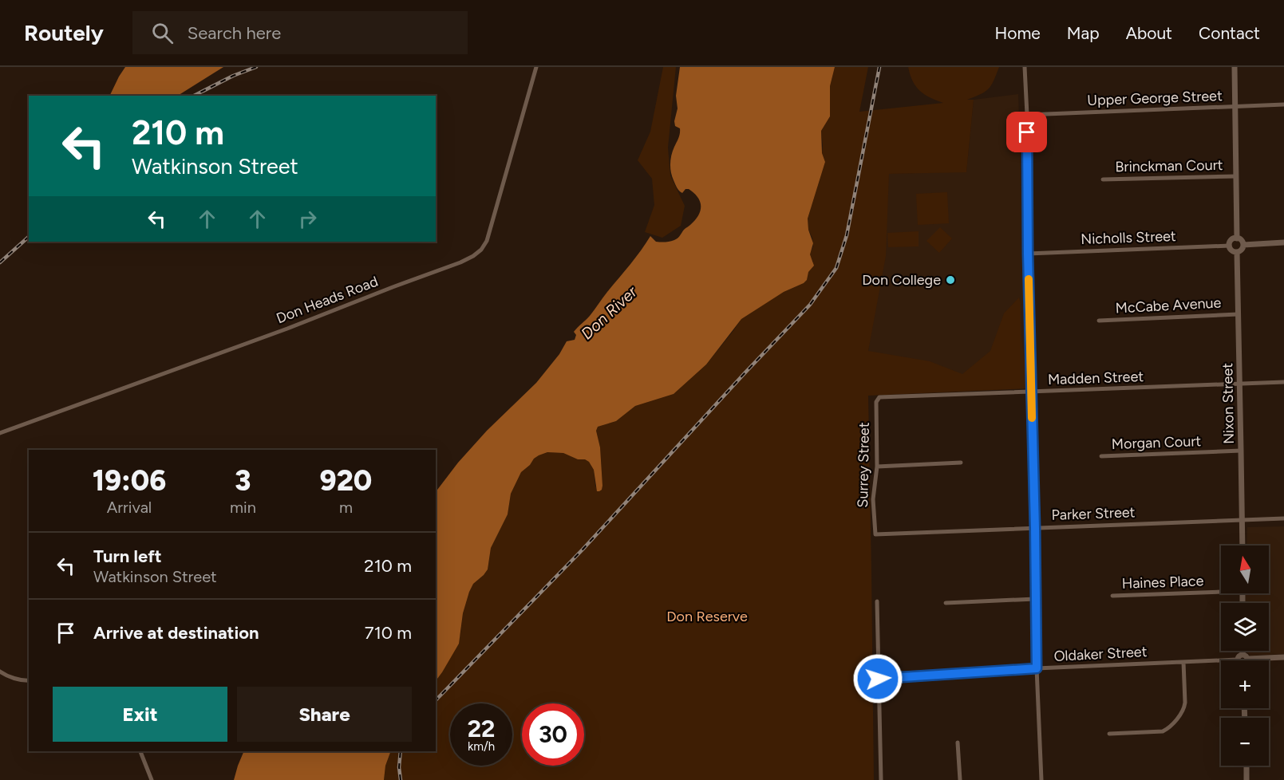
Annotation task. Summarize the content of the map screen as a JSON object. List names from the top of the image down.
{
  "streets": {
    "street": [
      "Upper George Street",
      "Brinckman Court",
      "Nicholls Street",
      "Don Heads Road",
      "McCabe Avenue",
      "Madden Street",
      "Nixon Street",
      "Morgan Court",
      "Surrey Street",
      "Parker Street",
      "Haines Place",
      "Oldaker Street"
    ]
  },
  "crossings": [
    ["Nicholls Street", "Nixon Street"],
    ["McCabe Avenue", "Nixon Street"],
    ["Madden Street", "Nixon Street"],
    ["Madden Street", "Surrey Street"],
    ["Nixon Street", "Morgan Court"],
    ["Nixon Street", "Parker Street"],
    ["Surrey Street", "Parker Street"]
  ],
  "water": ["Don River"],
  "parks": ["Don Reserve"],
  "places": ["Don College"],
  "north": "top",
  "page": {
    "header": "Routely",
    "search": "Search here",
    "nav": [
      "Home",
      "Map",
      "About",
      "Contact"
    ],
    "turn": ["210 m", "Watkinson Street"],
    "eta": [
      "19:06",
      "Arrival",
      "3",
      "min",
      "920",
      "m"
    ],
    "list": [
      {
        "name": "Turn left",
        "note": "Watkinson Street",
        "value": "210 m"
      },
      {
        "name": "Arrive at destination",
        "value": "710 m"
      }
    ],
    "map_buttons": ["+", "−"],
    "buttons": ["Exit", "Share"],
    "speed": "22 km/h",
    "limit": "30"
  }
}
